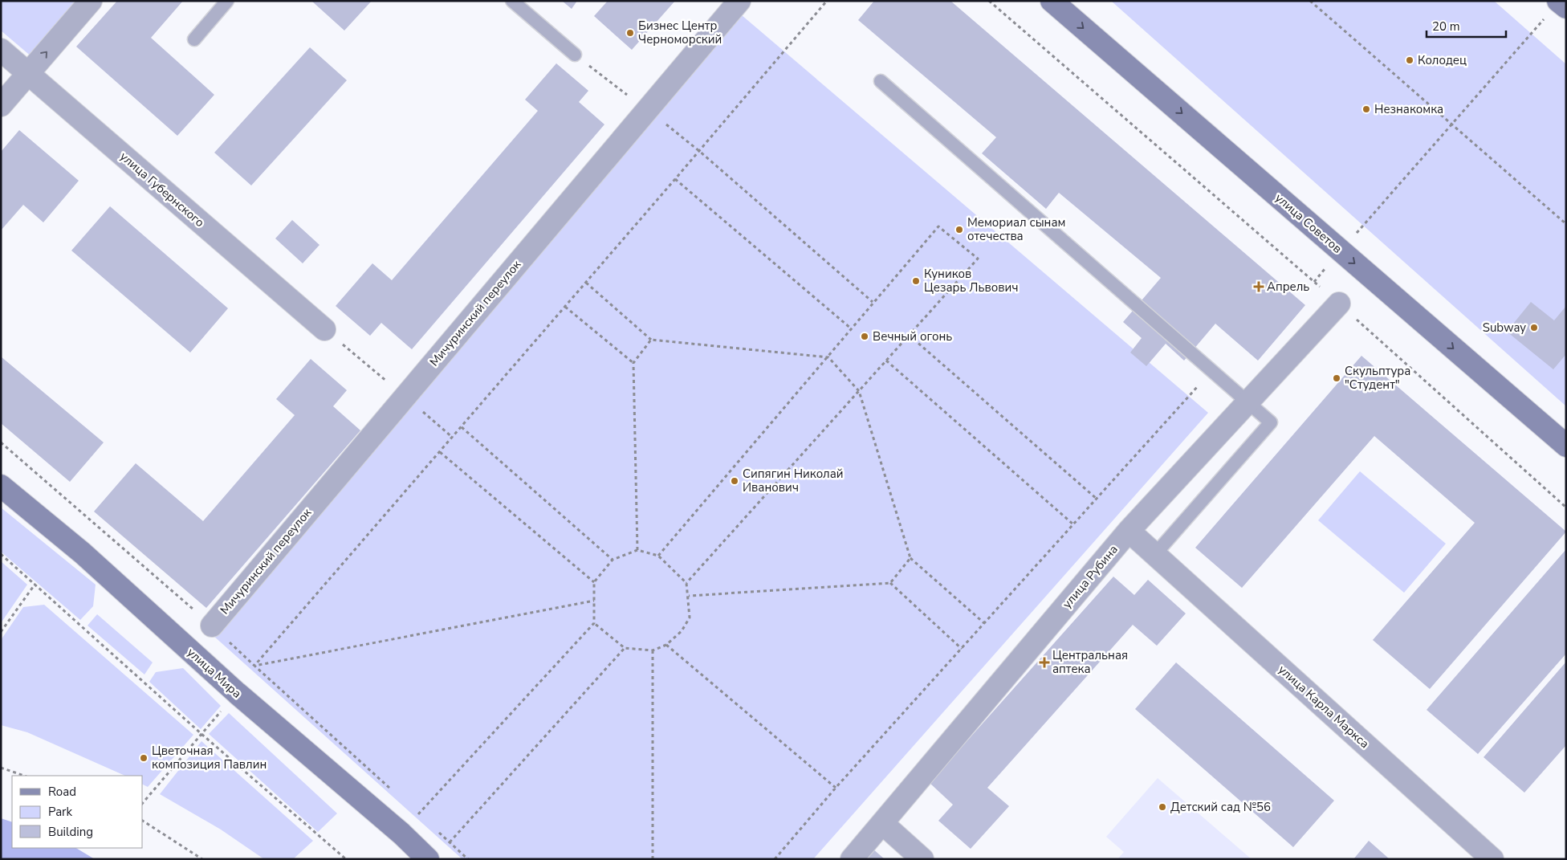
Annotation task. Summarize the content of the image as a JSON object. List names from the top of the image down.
{
  "streets": {
    "street": [
      "улица Губернского",
      "улица Советов",
      "Мичуринский переулок",
      "улица Рубина",
      "улица Мира",
      "улица Карла Маркса"
    ]
  },
  "crossings": [
    ["улица Рубина", "улица Карла Маркса"]
  ],
  "one_way": ["улица Советов"],
  "places": {
    "other": [
      "Бизнес Центр Черноморский",
      "Колодец",
      "Незнакомка",
      "Мемориал сынам отечества",
      "Куников Цезарь Львович",
      "Subway",
      "Вечный огонь",
      "Скульптура \"Студент\"",
      "Сипягин Николай Иванович",
      "Цветочная композиция Павлин",
      "Детский сад №56"
    ],
    "health": ["Апрель", "Центральная аптека"]
  },
  "legend": ["Road", "Park", "Building"],
  "scale_bar": "20 m"
}
